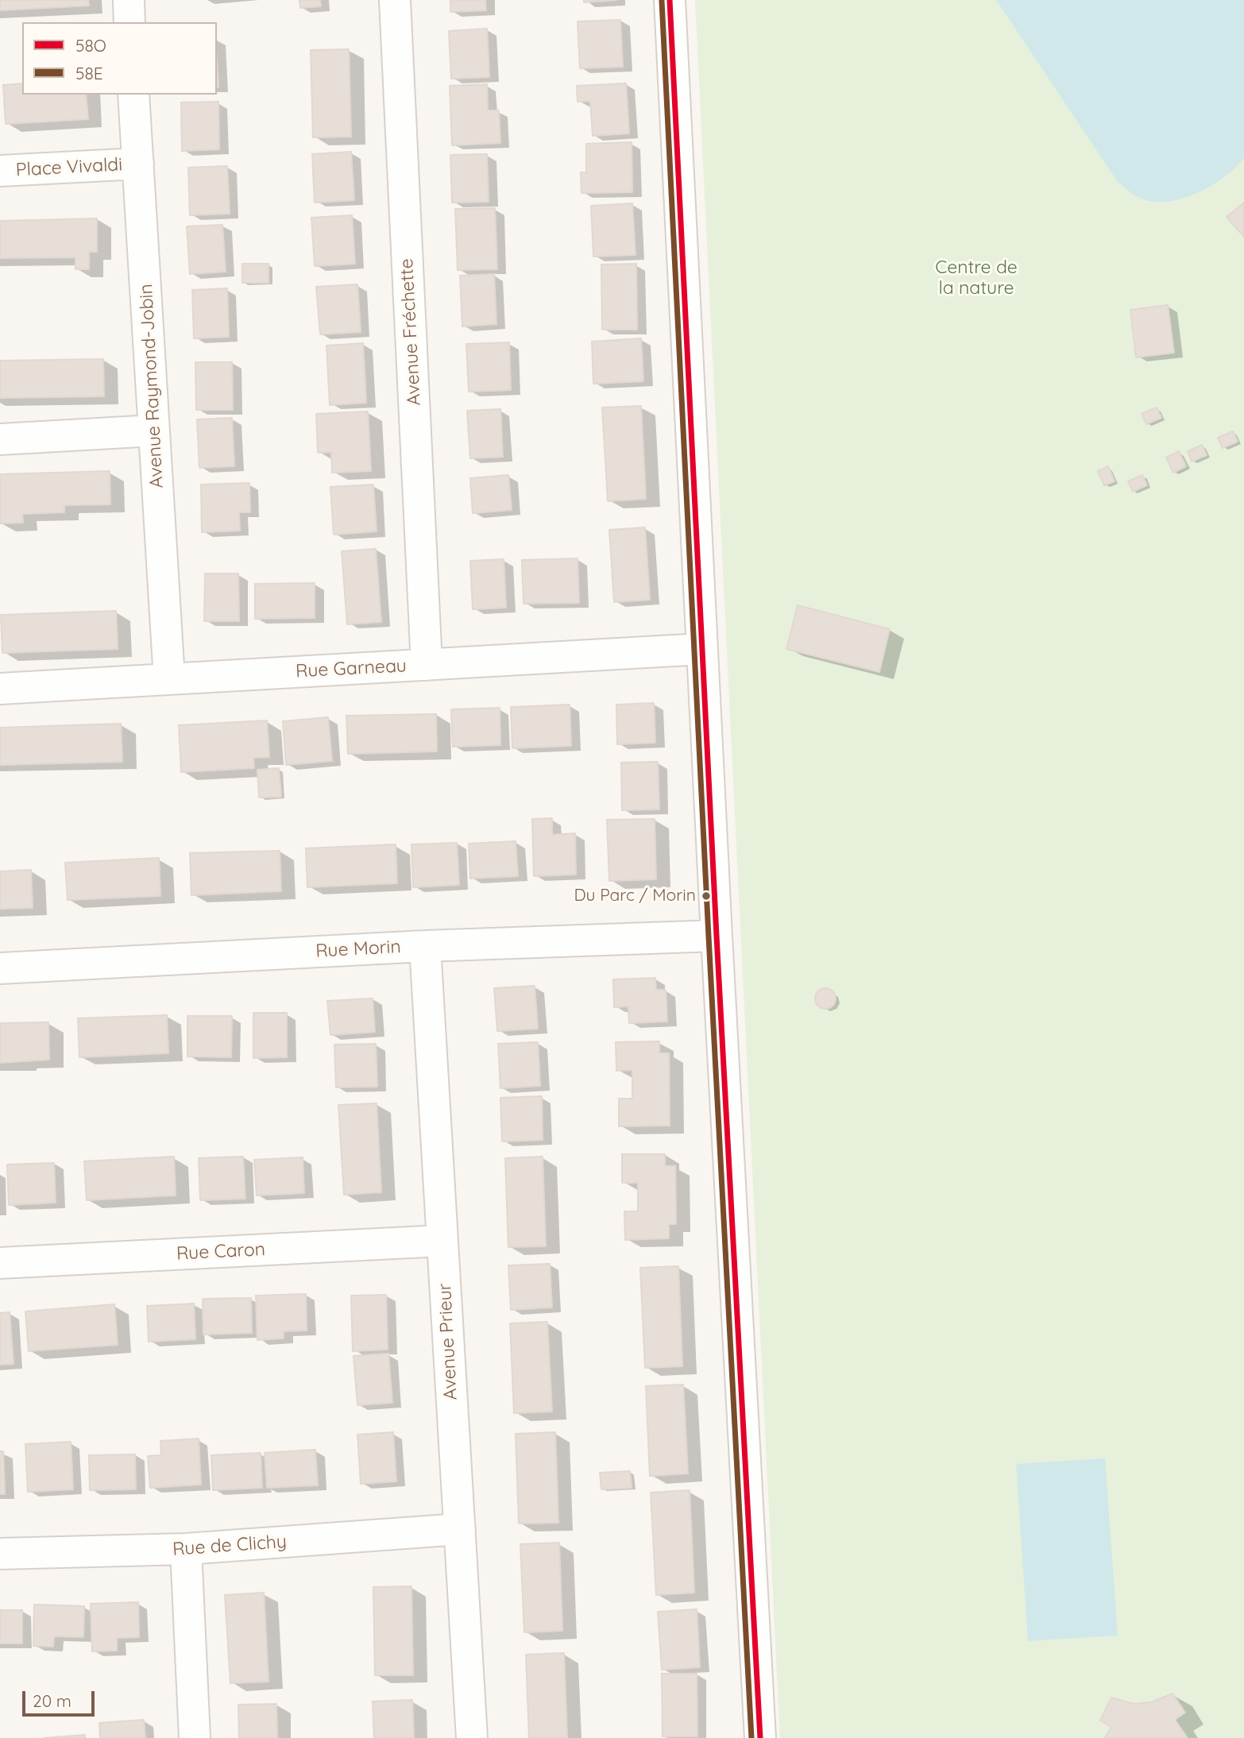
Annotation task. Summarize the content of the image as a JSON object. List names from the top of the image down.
{
  "streets": {
    "street": [
      "Place Vivaldi",
      "Avenue Fréchette",
      "Avenue Raymond-Jobin",
      "Rue Garneau",
      "Rue Morin",
      "Rue Caron",
      "Avenue Prieur",
      "Rue de Clichy"
    ]
  },
  "crossings": [
    ["Place Vivaldi", "Avenue Raymond-Jobin"],
    ["Avenue Fréchette", "Rue Garneau"],
    ["Avenue Raymond-Jobin", "Rue Garneau"],
    ["Rue Morin", "Avenue Prieur"],
    ["Rue Caron", "Avenue Prieur"],
    ["Avenue Prieur", "Rue de Clichy"]
  ],
  "parks": ["Centre de la nature"],
  "places": ["Du Parc / Morin"],
  "lines": ["transit line 58O", "transit line 58E"],
  "legend": ["58O", "58E"],
  "scale_bar": "20 m"
}
